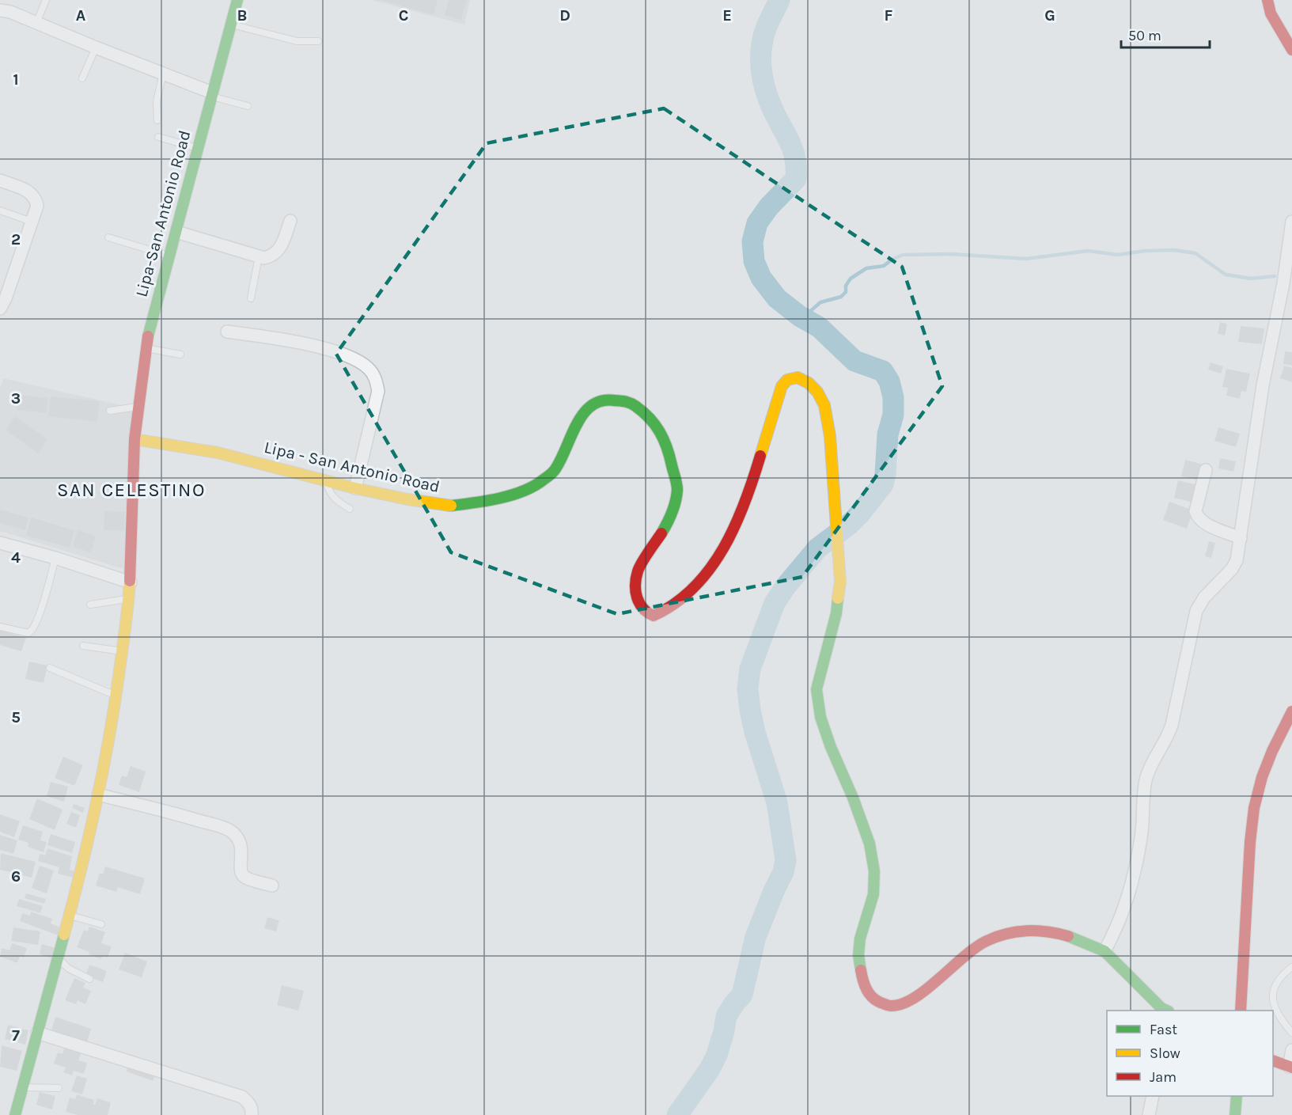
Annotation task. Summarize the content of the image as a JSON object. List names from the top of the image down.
{
  "streets": {
    "street": ["Lipa-San Antonio Road", "Lipa - San Antonio Road"]
  },
  "crossings": [
    ["Lipa-San Antonio Road", "Lipa - San Antonio Road"]
  ],
  "districts": ["SAN CELESTINO"],
  "legend": ["Fast", "Slow", "Jam"],
  "scale_bar": "50 m",
  "grid": {
    "columns": [
      "A",
      "B",
      "C",
      "D",
      "E",
      "F",
      "G"
    ],
    "rows": [
      "1",
      "2",
      "3",
      "4",
      "5",
      "6",
      "7"
    ]
  }
}
